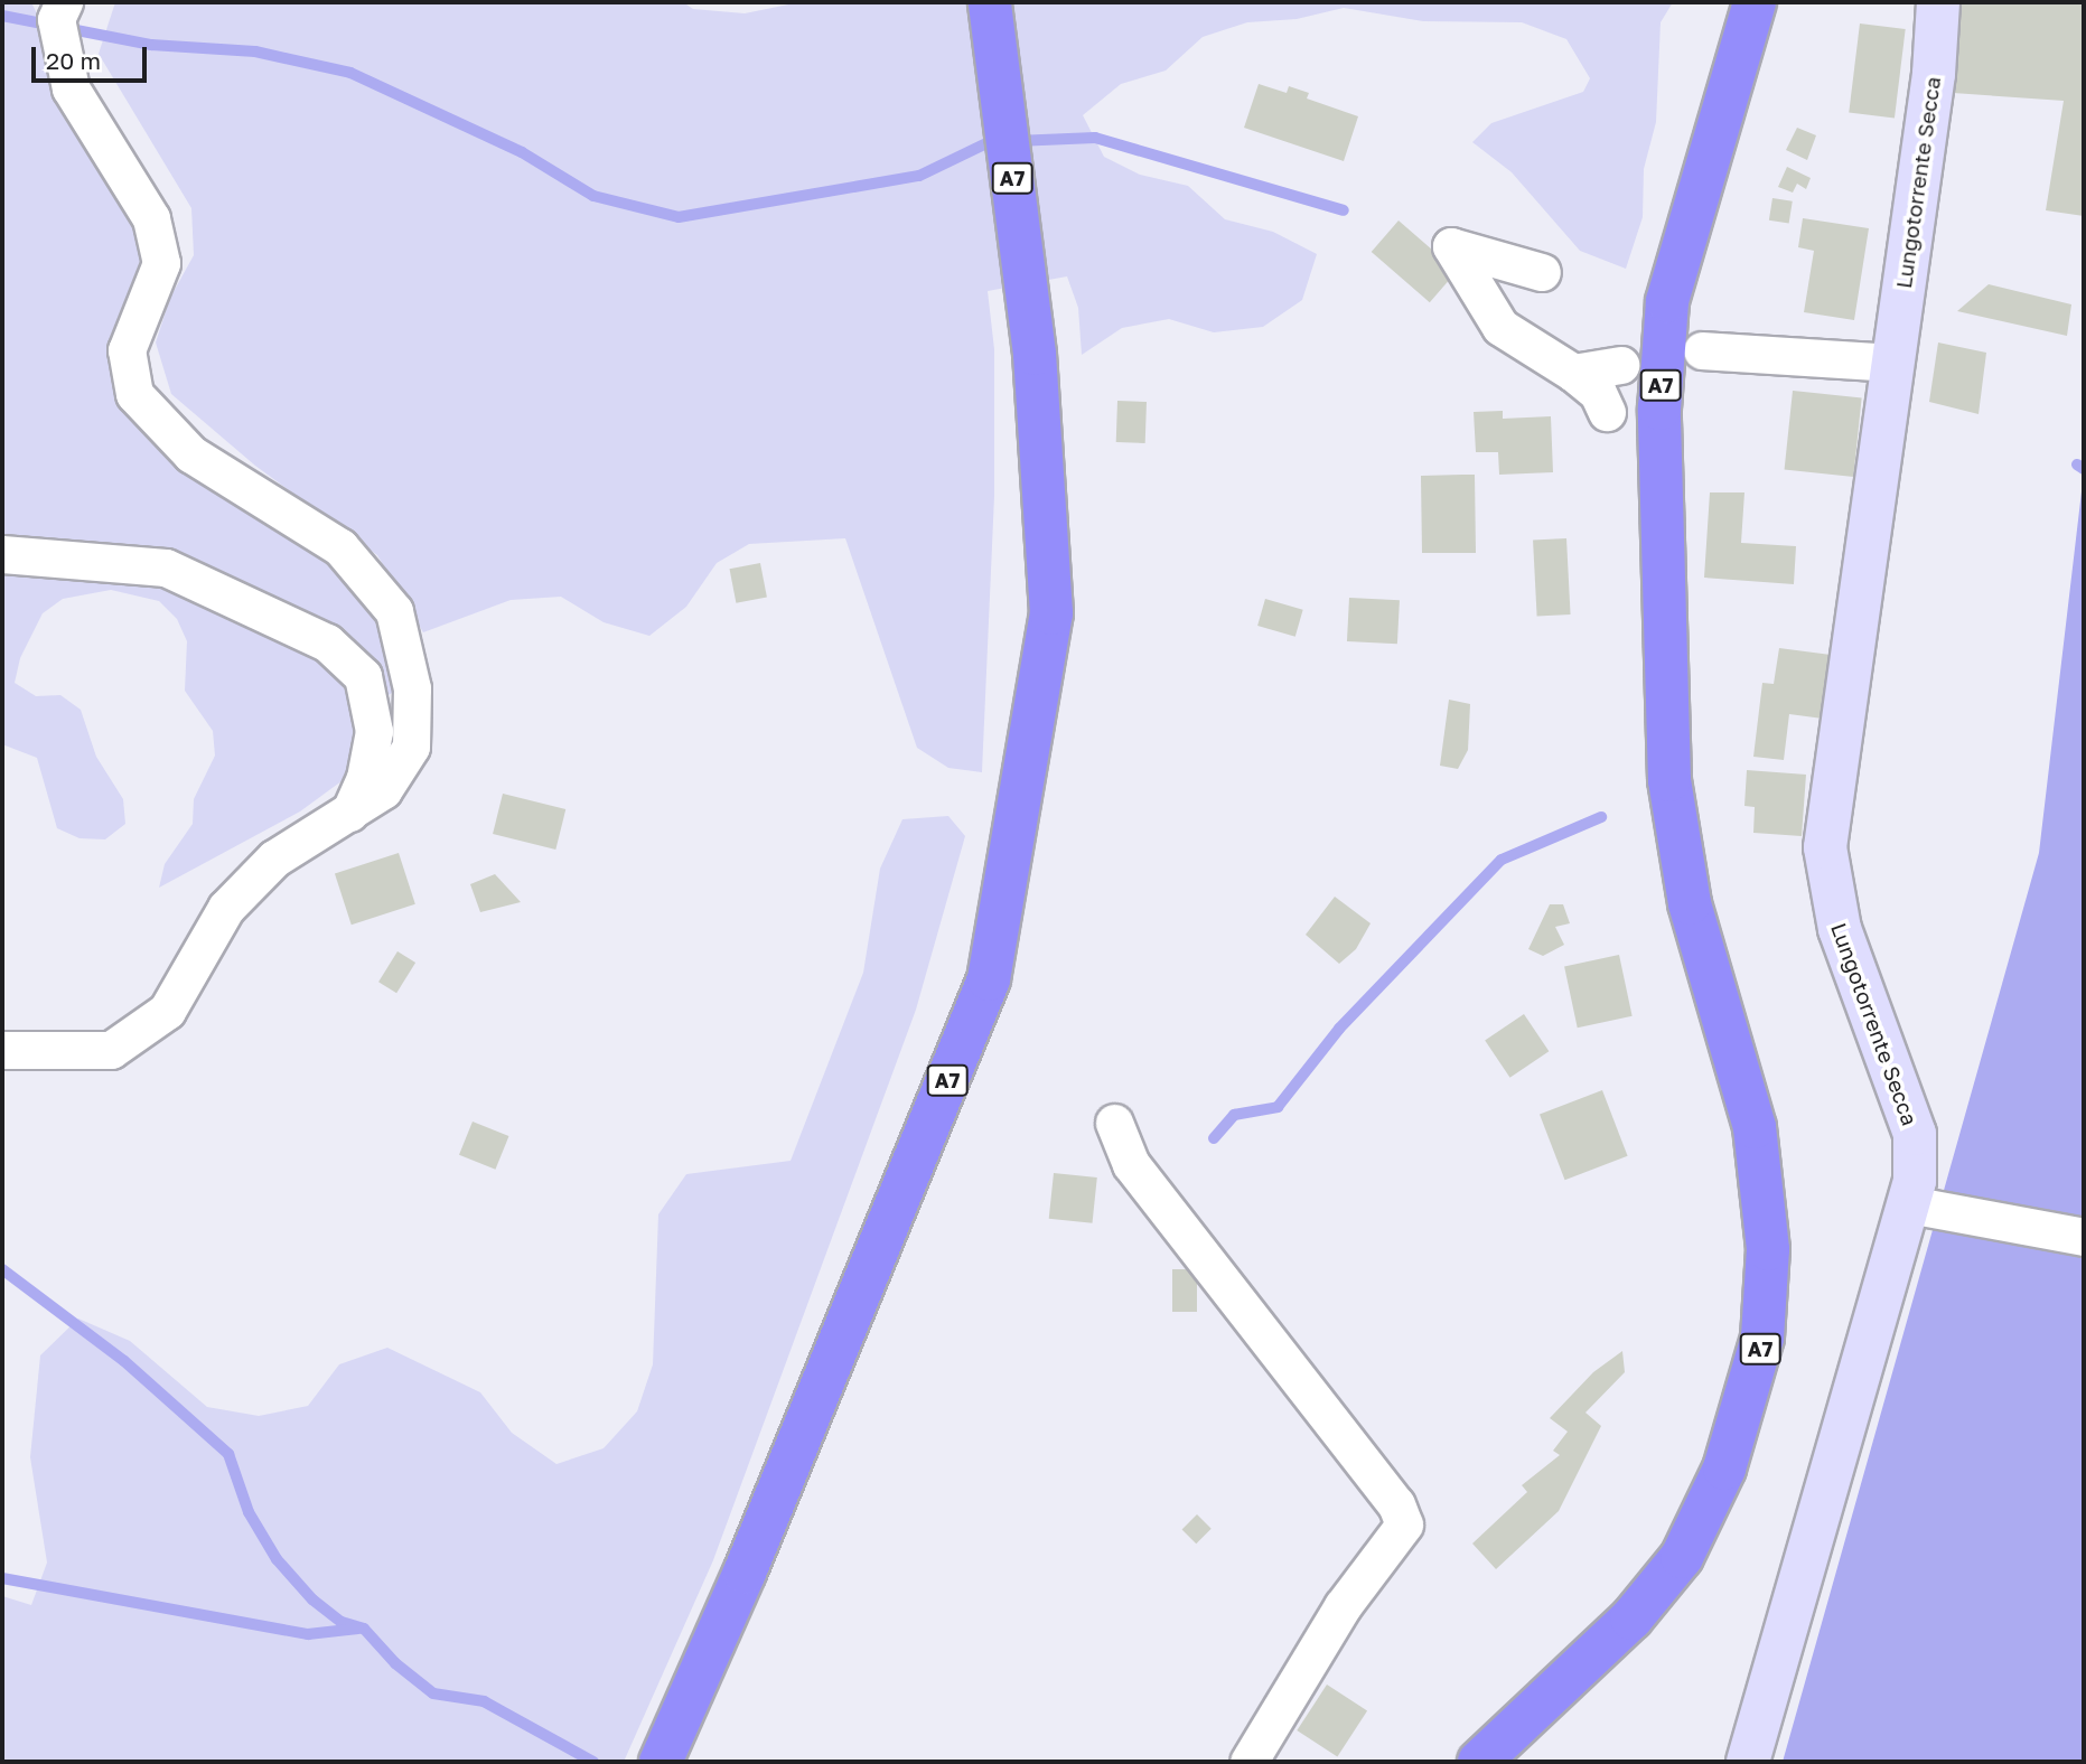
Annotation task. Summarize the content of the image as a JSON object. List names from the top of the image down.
{
  "streets": {
    "highway": ["A7"],
    "main road": ["Lungotorrente Secca"]
  },
  "scale_bar": "20 m"
}
